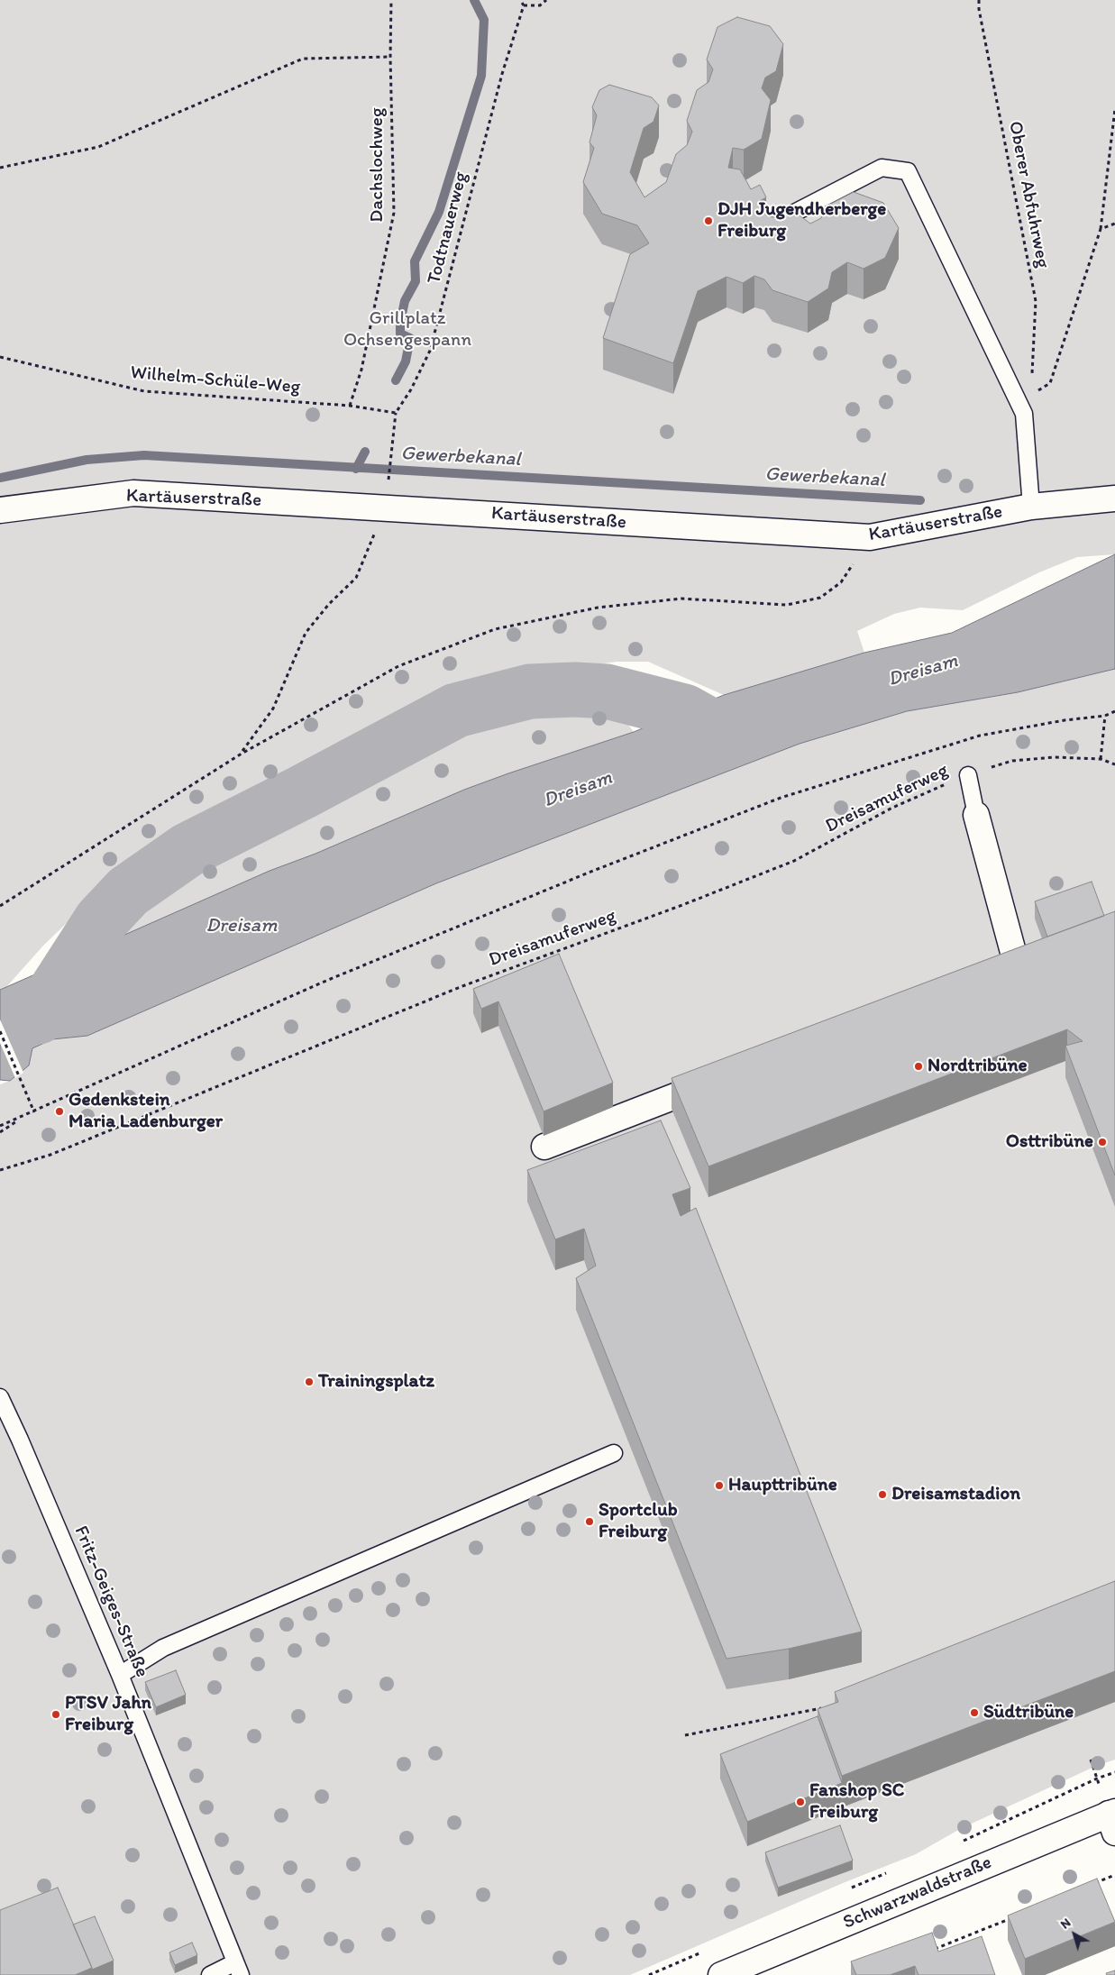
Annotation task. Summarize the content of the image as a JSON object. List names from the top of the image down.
{
  "streets": {
    "street": ["Kartäuserstraße", "Schwarzwaldstraße"],
    "lane": ["Fritz-Geiges-Straße"],
    "path": [
      "Dachslochweg",
      "Oberer Abfuhrweg",
      "Todtnauerweg",
      "Wilhelm-Schüle-Weg",
      "Dreisamuferweg"
    ]
  },
  "crossings": [
    ["Dachslochweg", "Wilhelm-Schüle-Weg"]
  ],
  "water": ["Gewerbekanal", "Dreisam"],
  "parks": ["Grillplatz Ochsengespann"],
  "places": [
    "DJH Jugendherberge Freiburg",
    "Nordtribüne",
    "Gedenkstein Maria Ladenburger",
    "Osttribüne",
    "Trainingsplatz",
    "Haupttribüne",
    "Dreisamstadion",
    "Sportclub Freiburg",
    "Südtribüne",
    "PTSV Jahn Freiburg",
    "Fanshop SC Freiburg"
  ],
  "north": "top left"
}
